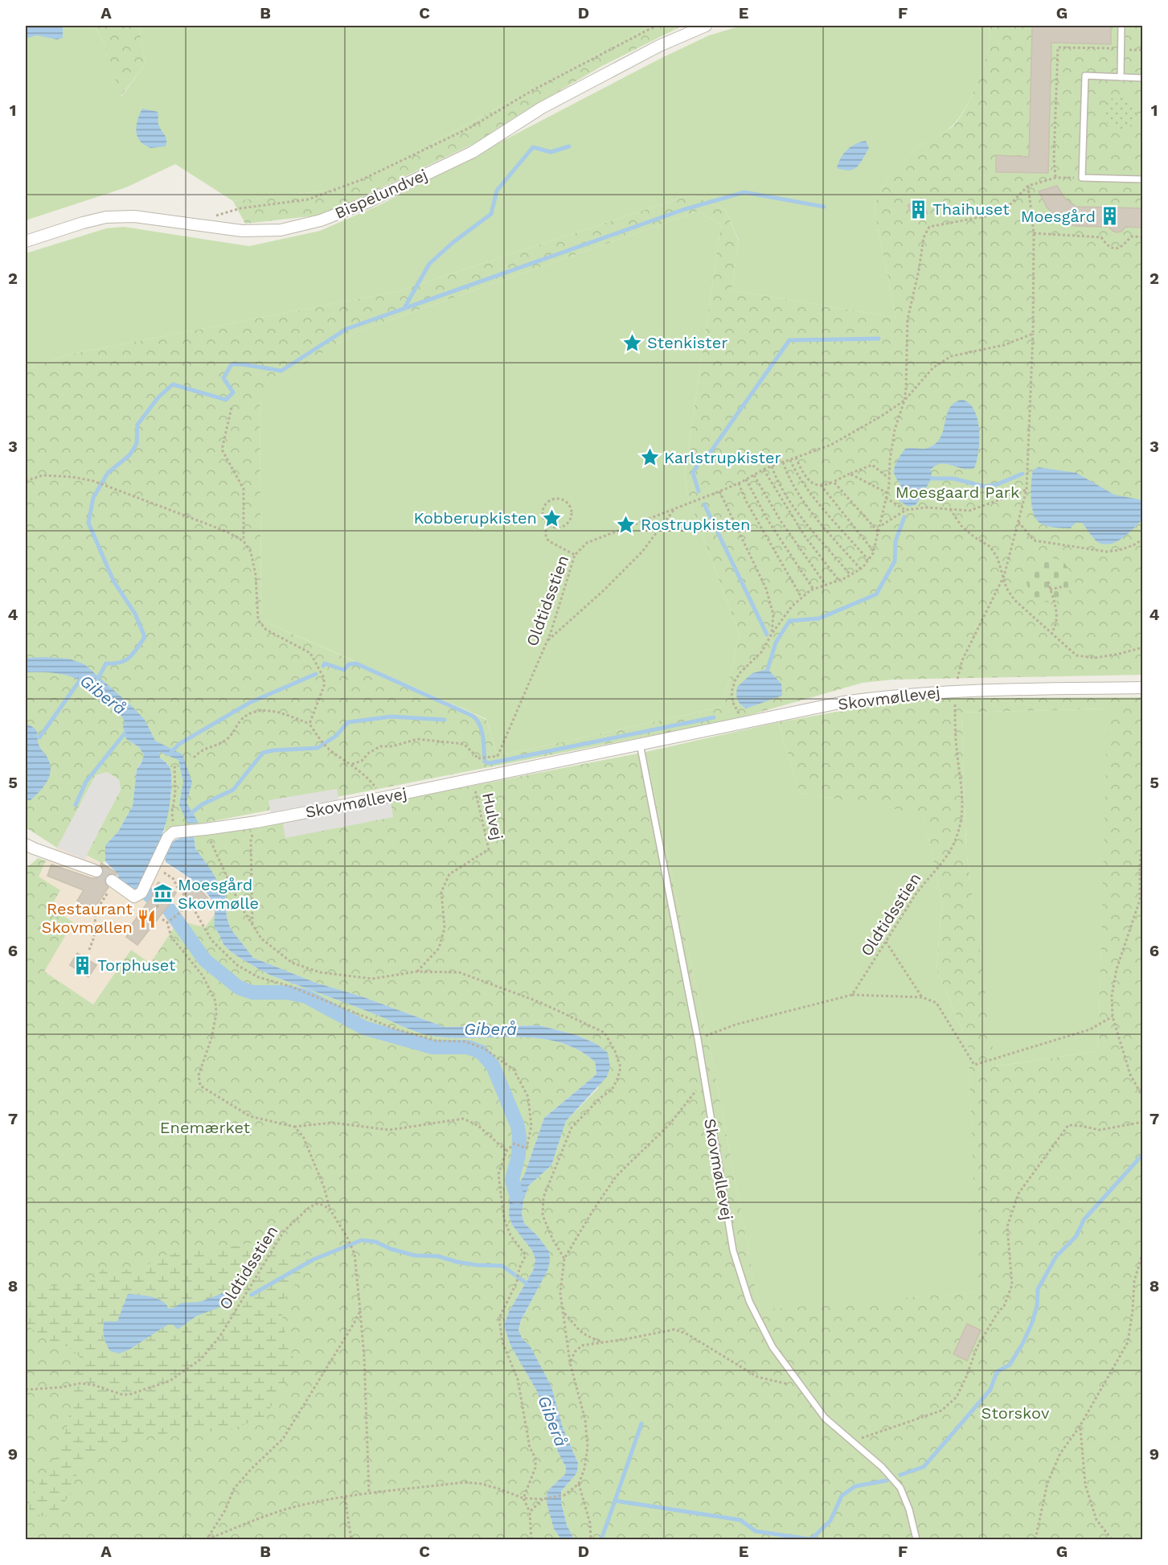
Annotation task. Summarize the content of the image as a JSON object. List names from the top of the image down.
{
  "streets": {
    "street": ["Bispelundvej", "Skovmøllevej"],
    "path": ["Oldtidsstien", "Hulvej"]
  },
  "crossings": [
    ["Oldtidsstien", "Skovmøllevej"],
    ["Skovmøllevej", "Hulvej"]
  ],
  "water": ["Giberå"],
  "parks": ["Moesgaard Park", "Enemærket", "Storskov"],
  "places": {
    "building": ["Thaihuset", "Moesgård", "Torphuset"],
    "place": [
      "Stenkister",
      "Karlstrupkister",
      "Kobberupkisten",
      "Rostrupkisten"
    ],
    "museum": ["Moesgård Skovmølle"],
    "restaurant": ["Restaurant Skovmøllen"]
  },
  "grid": {
    "columns": [
      "A",
      "B",
      "C",
      "D",
      "E",
      "F",
      "G"
    ],
    "rows": [
      "1",
      "2",
      "3",
      "4",
      "5",
      "6",
      "7",
      "8",
      "9"
    ]
  }
}
